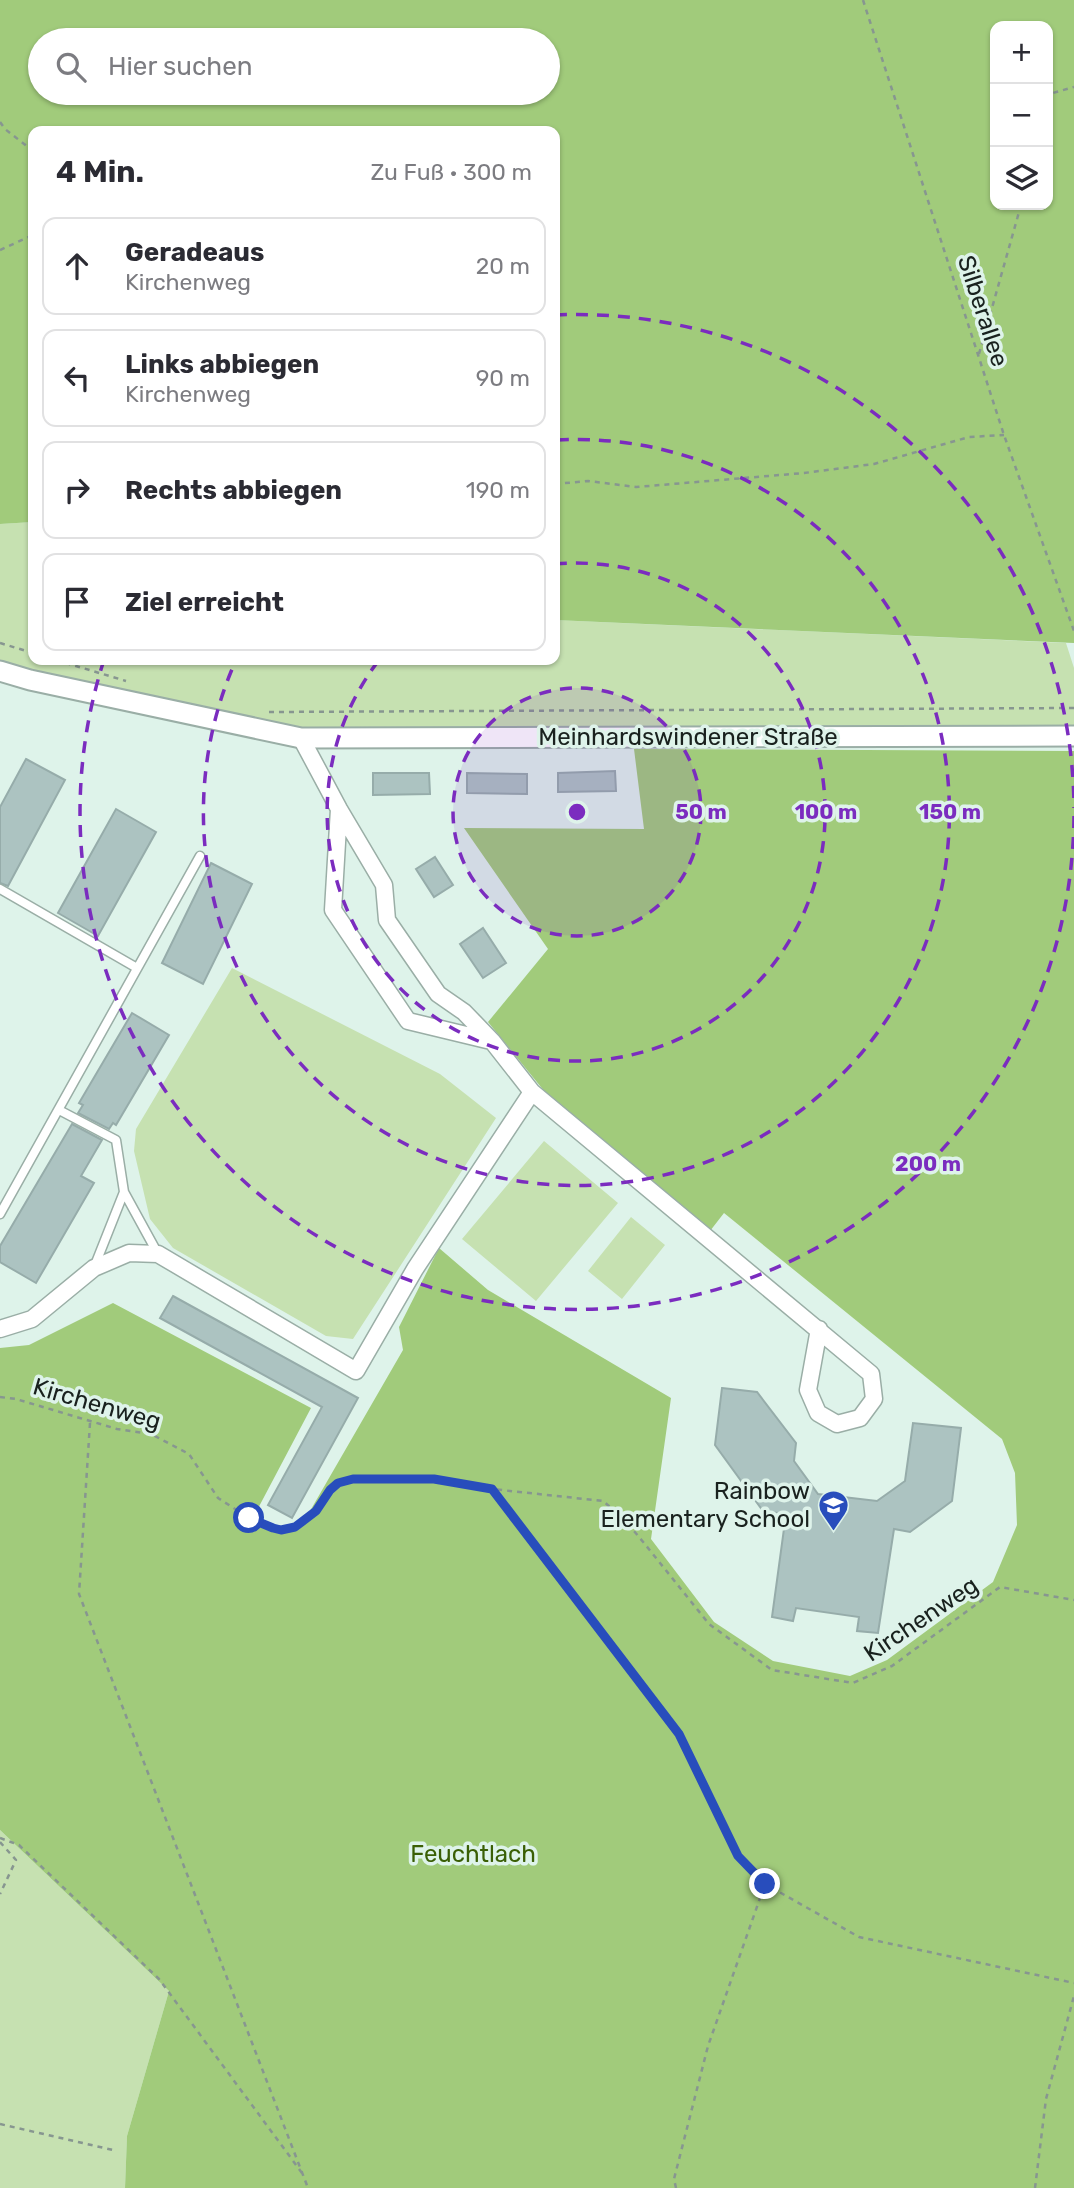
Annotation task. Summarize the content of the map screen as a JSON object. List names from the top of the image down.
{
  "streets": {
    "street": ["Meinhardswindener Straße"],
    "path": ["Silberallee", "Kirchenweg"]
  },
  "parks": ["Feuchtlach"],
  "places": {
    "school or university": ["Rainbow Elementary School"]
  },
  "page": {
    "map_buttons": ["+", "−"],
    "search": "Hier suchen",
    "heading": ["4 Min.", "Zu Fuß · 300 m"],
    "list": [
      ["Geradeaus", "Kirchenweg", "20 m"],
      ["Links abbiegen", "Kirchenweg", "90 m"],
      ["Rechts abbiegen", "190 m"],
      "Ziel erreicht"
    ]
  },
  "rings": [
    "50 m",
    "100 m",
    "150 m",
    "200 m"
  ]
}
